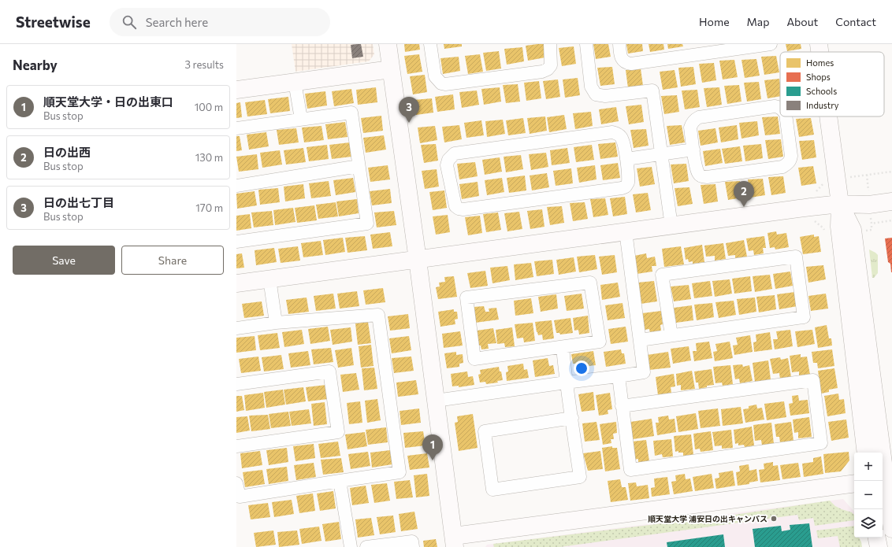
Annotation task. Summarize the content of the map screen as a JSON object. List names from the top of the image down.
{
  "places": ["順天堂大学 浦安日の出キャンパス"],
  "legend": [
    "Homes",
    "Shops",
    "Schools",
    "Industry"
  ],
  "page": {
    "header": "Streetwise",
    "search": "Search here",
    "nav": [
      "Home",
      "Map",
      "About",
      "Contact"
    ],
    "heading": ["Nearby", "3 results"],
    "list": [
      {
        "mark": "1",
        "name": "順天堂大学・日の出東口",
        "note": "Bus stop",
        "value": "100 m"
      },
      {
        "mark": "2",
        "name": "日の出西",
        "note": "Bus stop",
        "value": "130 m"
      },
      {
        "mark": "3",
        "name": "日の出七丁目",
        "note": "Bus stop",
        "value": "170 m"
      }
    ],
    "pins": ["3", "2", "1"],
    "buttons": ["Save", "Share"],
    "map_buttons": ["+", "−"]
  }
}
